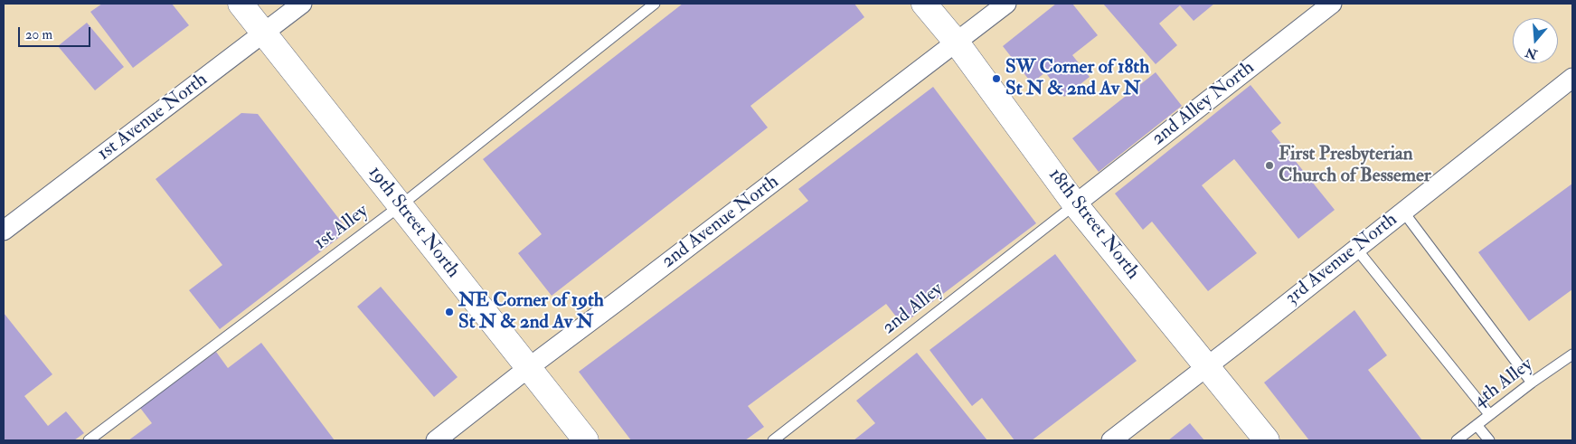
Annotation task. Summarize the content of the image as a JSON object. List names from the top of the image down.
{
  "streets": {
    "street": [
      "2nd Alley North",
      "1st Avenue North",
      "19th Street North",
      "2nd Avenue North",
      "18th Street North",
      "3rd Avenue North"
    ],
    "lane": ["1st Alley", "2nd Alley", "4th Alley"]
  },
  "crossings": [
    ["2nd Alley North", "18th Street North"],
    ["2nd Alley North", "2nd Alley"],
    ["1st Avenue North", "19th Street North"],
    ["19th Street North", "2nd Avenue North"],
    ["19th Street North", "1st Alley"],
    ["2nd Avenue North", "18th Street North"],
    ["18th Street North", "3rd Avenue North"],
    ["18th Street North", "2nd Alley"]
  ],
  "places": ["SW Corner of 18th St N & 2nd Av N", "First Presbyterian Church of Bessemer", "NE Corner of 19th St N & 2nd Av N"],
  "scale_bar": "20 m",
  "north": "bottom"
}
